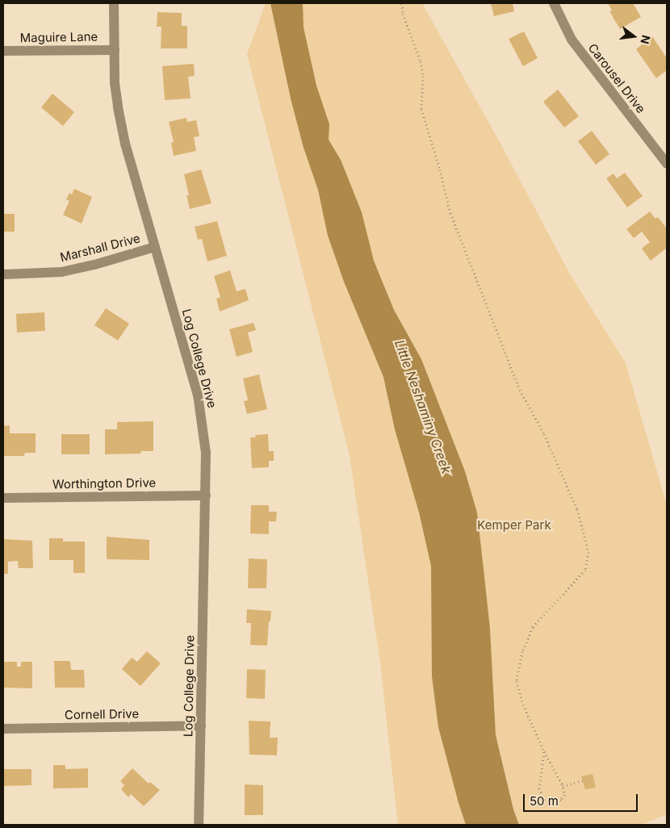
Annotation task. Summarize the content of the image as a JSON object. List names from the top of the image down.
{
  "streets": {
    "street": [
      "Maguire Lane",
      "Carousel Drive",
      "Marshall Drive",
      "Log College Drive",
      "Worthington Drive",
      "Cornell Drive"
    ]
  },
  "crossings": [
    ["Maguire Lane", "Log College Drive"],
    ["Marshall Drive", "Log College Drive"],
    ["Log College Drive", "Worthington Drive"],
    ["Log College Drive", "Cornell Drive"]
  ],
  "water": ["Little Neshaminy Creek"],
  "parks": ["Kemper Park"],
  "scale_bar": "50 m",
  "north": "right"
}
